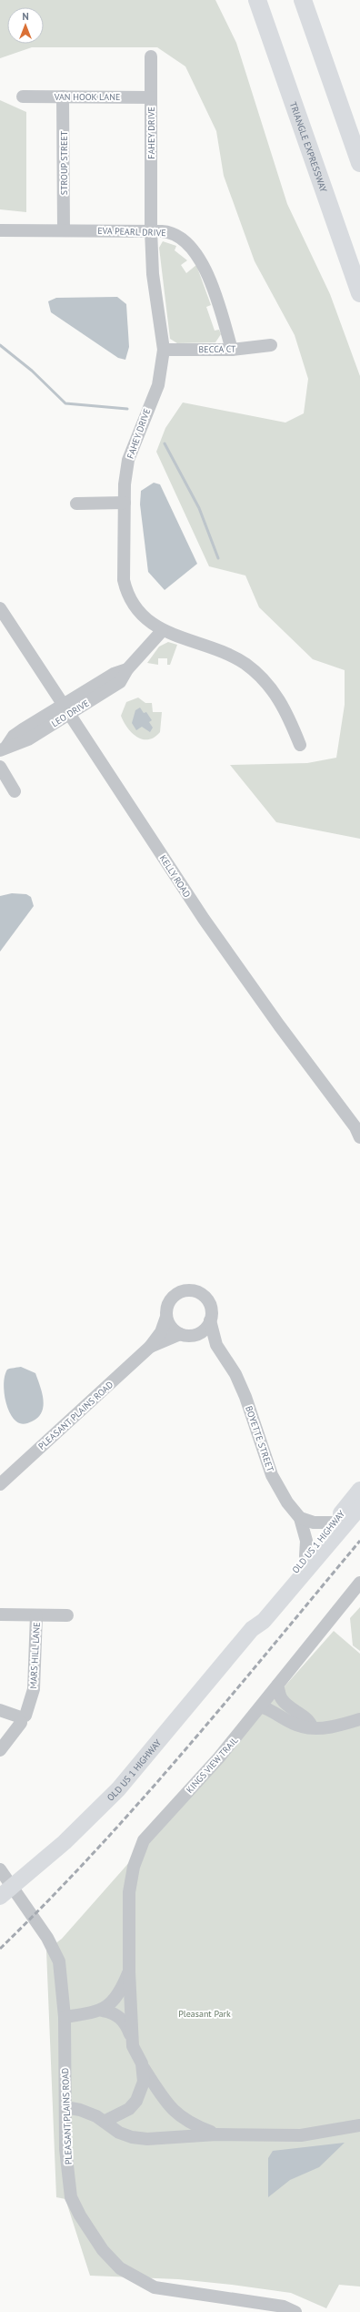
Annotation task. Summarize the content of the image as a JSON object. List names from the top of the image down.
{
  "streets": {
    "highway": ["TRIANGLE EXPRESSWAY"],
    "main road": ["OLD US 1 HIGHWAY"],
    "street": [
      "VAN HOOK LANE",
      "FAHEY DRIVE",
      "STROUP STREET",
      "EVA PEARL DRIVE",
      "BECCA CT",
      "LEO DRIVE",
      "KELLY ROAD",
      "PLEASANT PLAINS ROAD",
      "BOYETTE STREET",
      "MARS HILL LANE",
      "KINGS VIEW TRAIL"
    ]
  },
  "crossings": [
    ["VAN HOOK LANE", "FAHEY DRIVE"],
    ["VAN HOOK LANE", "STROUP STREET"],
    ["FAHEY DRIVE", "EVA PEARL DRIVE"],
    ["FAHEY DRIVE", "BECCA CT"],
    ["FAHEY DRIVE", "LEO DRIVE"],
    ["STROUP STREET", "EVA PEARL DRIVE"],
    ["EVA PEARL DRIVE", "BECCA CT"],
    ["LEO DRIVE", "KELLY ROAD"],
    ["PLEASANT PLAINS ROAD", "BOYETTE STREET"],
    ["PLEASANT PLAINS ROAD", "OLD US 1 HIGHWAY"],
    ["PLEASANT PLAINS ROAD", "KINGS VIEW TRAIL"],
    ["BOYETTE STREET", "OLD US 1 HIGHWAY"]
  ],
  "parks": ["Pleasant Park"],
  "north": "top"
}
